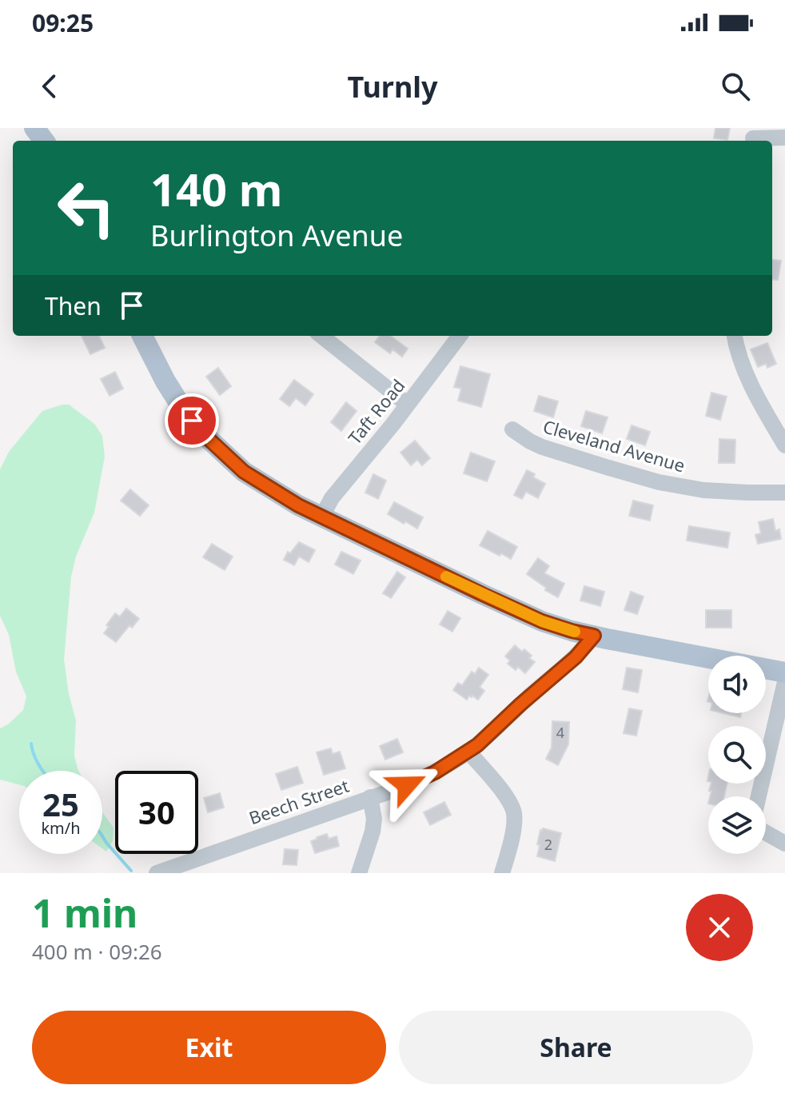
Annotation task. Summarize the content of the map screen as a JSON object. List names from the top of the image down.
{
  "streets": {
    "street": ["Taft Road", "Cleveland Avenue", "Beech Street"]
  },
  "house_numbers": ["4", "2"],
  "page": {
    "status": "09:25",
    "header": "Turnly",
    "turn": ["140 m", "Burlington Avenue"],
    "then": "Then",
    "speed": "25 km/h",
    "limit": "30",
    "heading": ["1 min", "400 m · 09:26"],
    "buttons": ["Exit", "Share"]
  }
}
